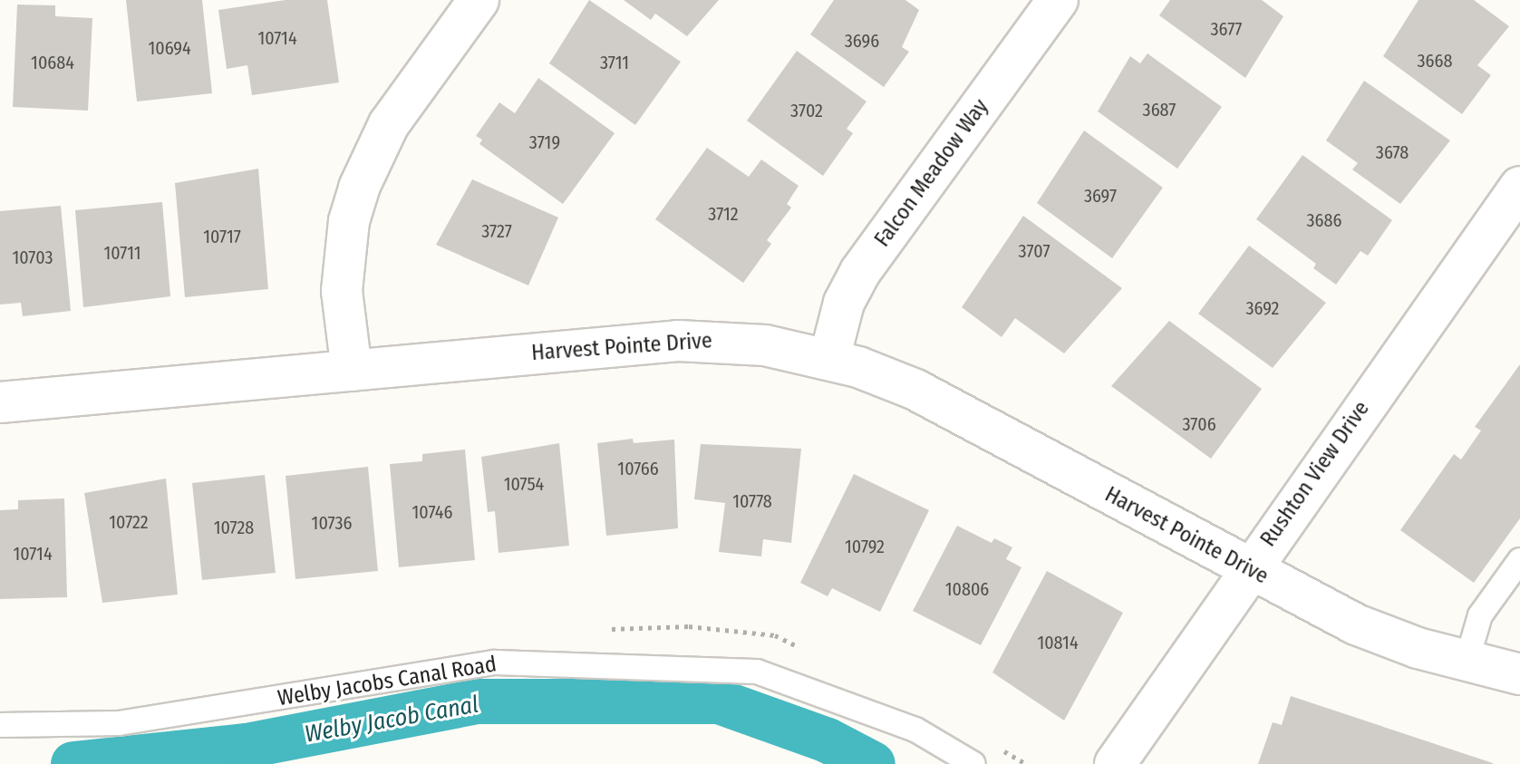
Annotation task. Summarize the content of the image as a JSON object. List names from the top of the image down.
{
  "streets": {
    "street": ["Falcon Meadow Way", "Harvest Pointe Drive", "Rushton View Drive"],
    "lane": ["Welby Jacobs Canal Road"]
  },
  "crossings": [
    ["Falcon Meadow Way", "Harvest Pointe Drive"],
    ["Harvest Pointe Drive", "Rushton View Drive"]
  ],
  "water": ["Welby Jacob Canal"],
  "house_numbers": [
    "3677",
    "10714",
    "3696",
    "10694",
    "3668",
    "10684",
    "3711",
    "3687",
    "3702",
    "3719",
    "3678",
    "3697",
    "3712",
    "3686",
    "3727",
    "10717",
    "3707",
    "10711",
    "10703",
    "3692",
    "3706",
    "10766",
    "10754",
    "10778",
    "10746",
    "10722",
    "10736",
    "10728",
    "10792",
    "10714",
    "10806",
    "10814"
  ]
}
